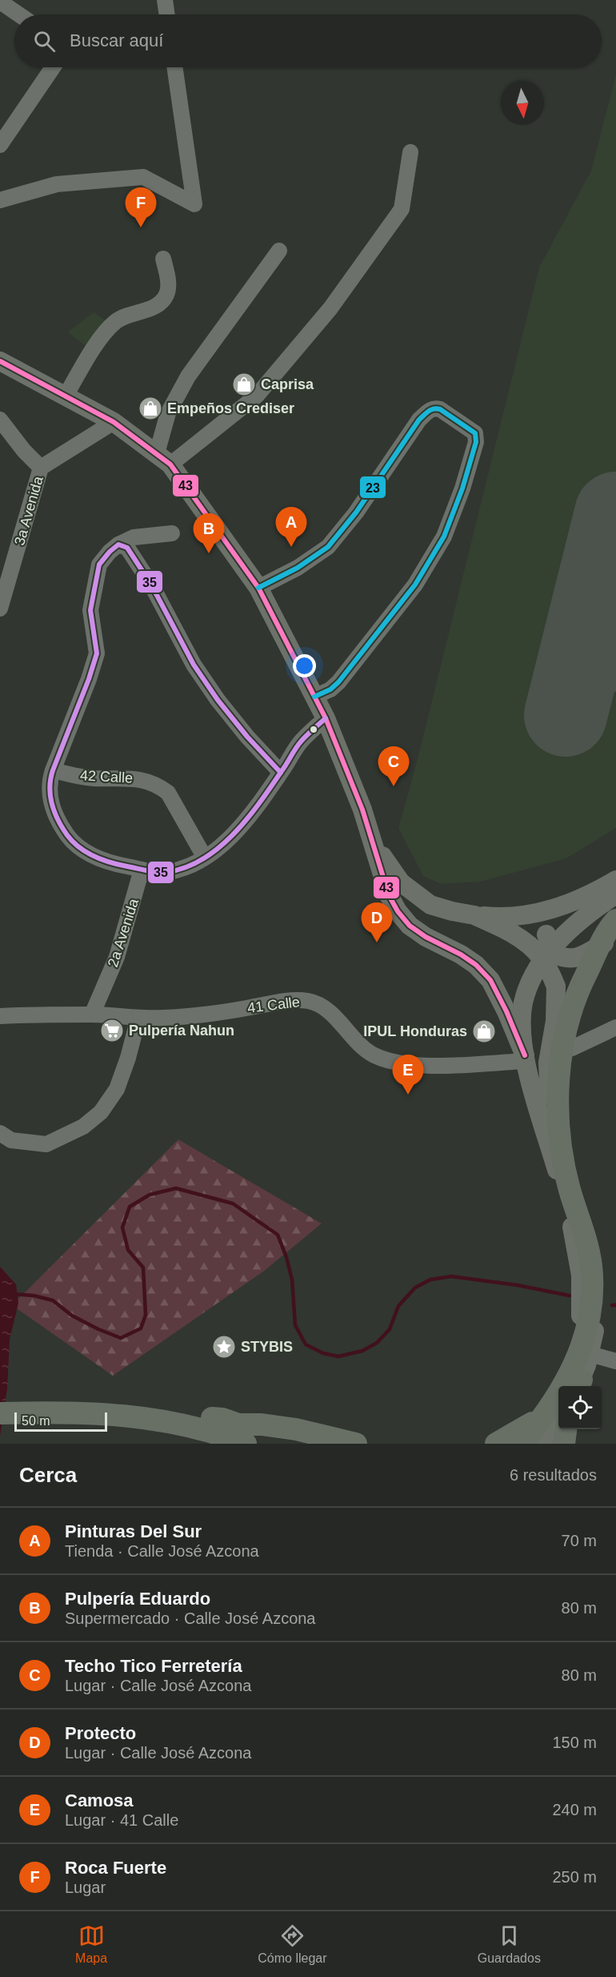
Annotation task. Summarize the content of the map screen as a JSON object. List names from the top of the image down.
{
  "streets": {
    "street": [
      "3a Avenida",
      "42 Calle",
      "2a Avenida",
      "41 Calle"
    ]
  },
  "crossings": [
    ["2a Avenida", "41 Calle"]
  ],
  "places": {
    "shop": ["Caprisa", "Empeños Crediser", "IPUL Honduras"],
    "supermarket": ["Pulpería Nahun"],
    "place": ["STYBIS"]
  },
  "lines": ["transit line 43", "transit line 23", "transit line 35"],
  "scale_bar": "50 m",
  "north": "bottom",
  "page": {
    "search": "Buscar aquí",
    "pins": [
      "F",
      "A",
      "B",
      "C",
      "D",
      "E"
    ],
    "scale": "50 m",
    "heading": ["Cerca", "6 resultados"],
    "list": [
      {
        "mark": "A",
        "name": "Pinturas Del Sur",
        "note": "Tienda · Calle José Azcona",
        "value": "70 m"
      },
      {
        "mark": "B",
        "name": "Pulpería Eduardo",
        "note": "Supermercado · Calle José Azcona",
        "value": "80 m"
      },
      {
        "mark": "C",
        "name": "Techo Tico Ferretería",
        "note": "Lugar · Calle José Azcona",
        "value": "80 m"
      },
      {
        "mark": "D",
        "name": "Protecto",
        "note": "Lugar · Calle José Azcona",
        "value": "150 m"
      },
      {
        "mark": "E",
        "name": "Camosa",
        "note": "Lugar · 41 Calle",
        "value": "240 m"
      },
      {
        "mark": "F",
        "name": "Roca Fuerte",
        "note": "Lugar",
        "value": "250 m"
      }
    ],
    "nav": ["Mapa", "Cómo llegar", "Guardados"]
  }
}
